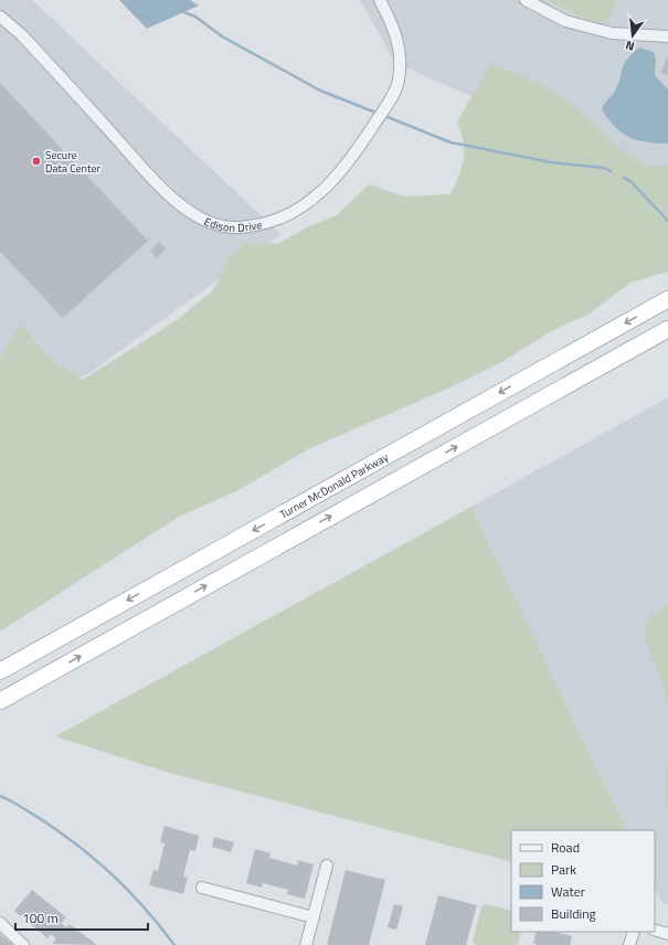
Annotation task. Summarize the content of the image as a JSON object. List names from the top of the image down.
{
  "streets": {
    "highway": ["Turner McDonald Parkway"],
    "street": ["Edison Drive"]
  },
  "places": ["Secure Data Center"],
  "legend": [
    "Road",
    "Park",
    "Water",
    "Building"
  ],
  "scale_bar": "100 m",
  "north": "bottom"
}
